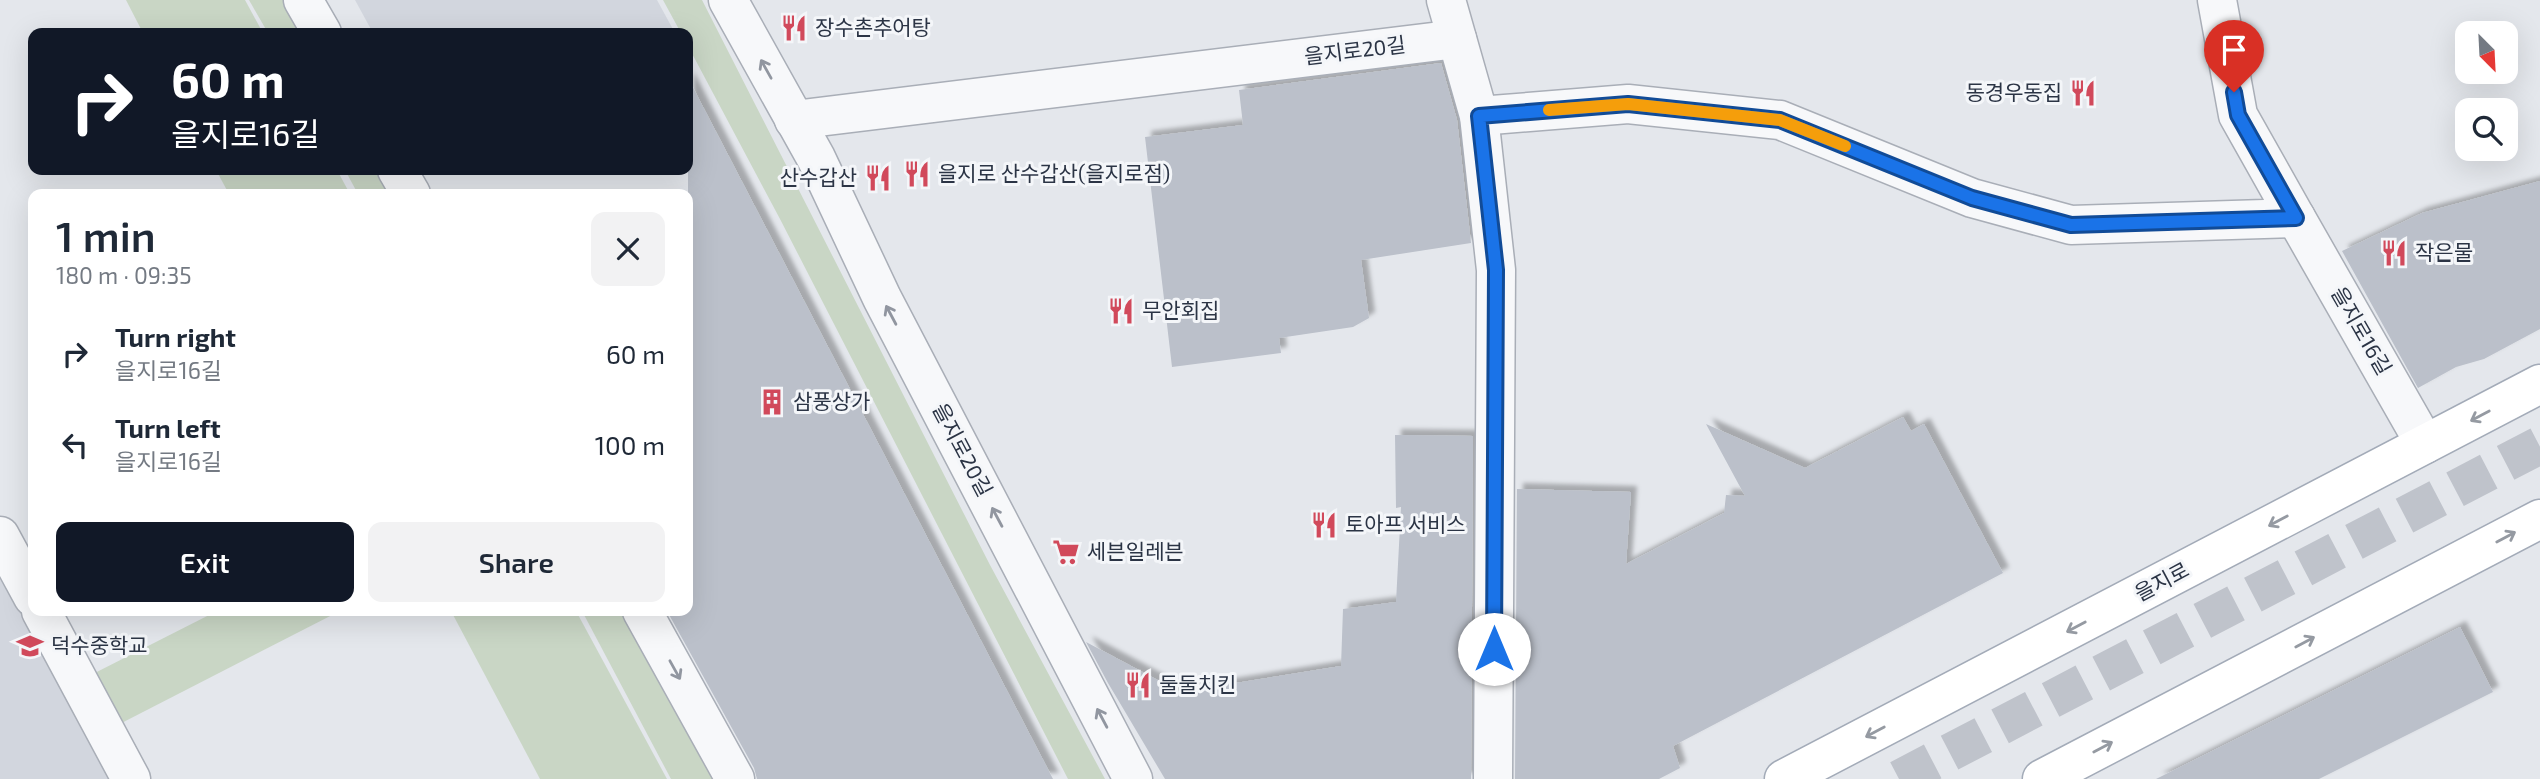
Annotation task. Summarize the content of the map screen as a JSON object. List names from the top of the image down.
{
  "streets": {
    "main road": ["을지로"],
    "street": ["을지로20길", "을지로16길"]
  },
  "crossings": [
    ["을지로16길", "을지로"]
  ],
  "one_way": ["을지로20길"],
  "places": {
    "restaurant": [
      "장수촌추어탕",
      "동경우동집",
      "을지로 산수갑산(을지로점)",
      "산수갑산",
      "작은물",
      "무안회집",
      "토아프 서비스",
      "둘둘치킨"
    ],
    "building": ["삼풍상가"],
    "supermarket": ["세븐일레븐"],
    "school or university": ["덕수중학교"]
  },
  "north": "bottom right",
  "page": {
    "turn": ["60 m", "을지로16길"],
    "heading": ["1 min", "180 m · 09:35"],
    "list": [
      {
        "name": "Turn right",
        "note": "을지로16길",
        "value": "60 m"
      },
      {
        "name": "Turn left",
        "note": "을지로16길",
        "value": "100 m"
      }
    ],
    "buttons": ["Exit", "Share"]
  }
}
